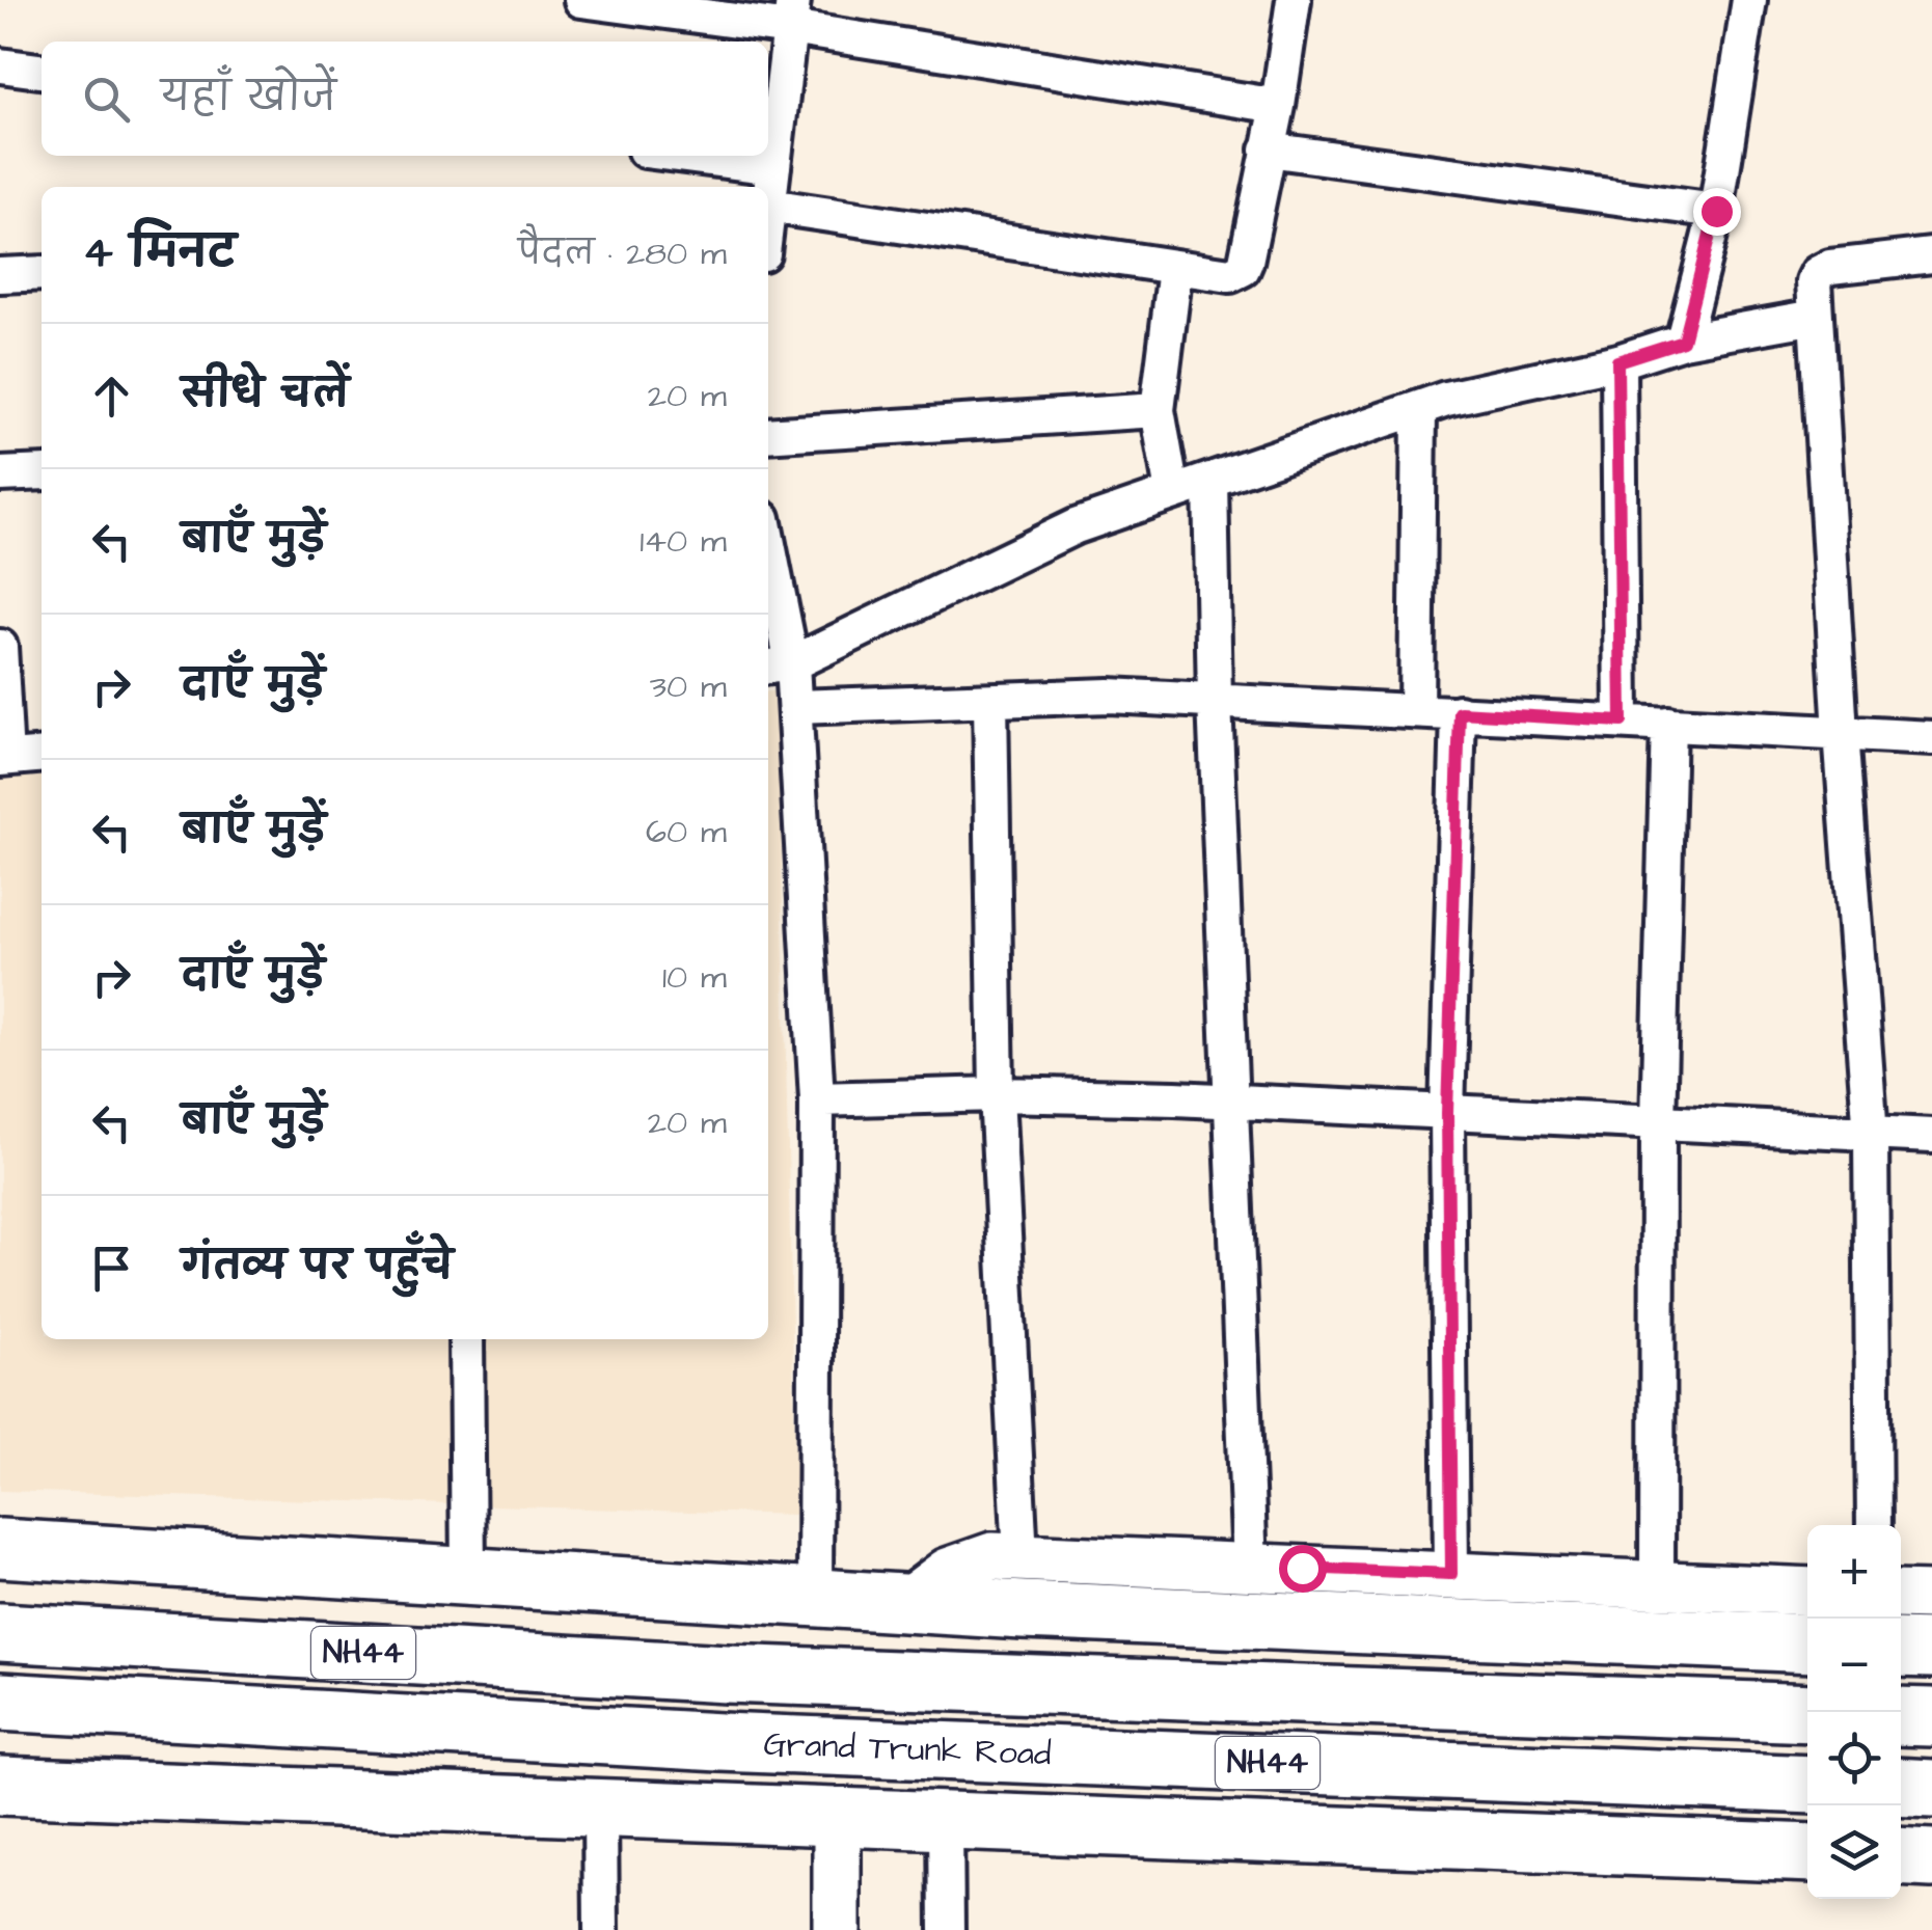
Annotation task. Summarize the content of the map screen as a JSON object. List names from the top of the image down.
{
  "streets": {
    "highway": ["NH44", "Grand Trunk Road"]
  },
  "page": {
    "search": "यहाँ खोजें",
    "heading": ["4 मिनट", "पैदल · 280 m"],
    "list": [
      ["सीधे चलें", "20 m"],
      ["बाएँ मुड़ें", "140 m"],
      ["दाएँ मुड़ें", "30 m"],
      ["बाएँ मुड़ें", "60 m"],
      ["दाएँ मुड़ें", "10 m"],
      ["बाएँ मुड़ें", "20 m"],
      "गंतव्य पर पहुँचे"
    ],
    "map_buttons": ["+", "−"]
  }
}
